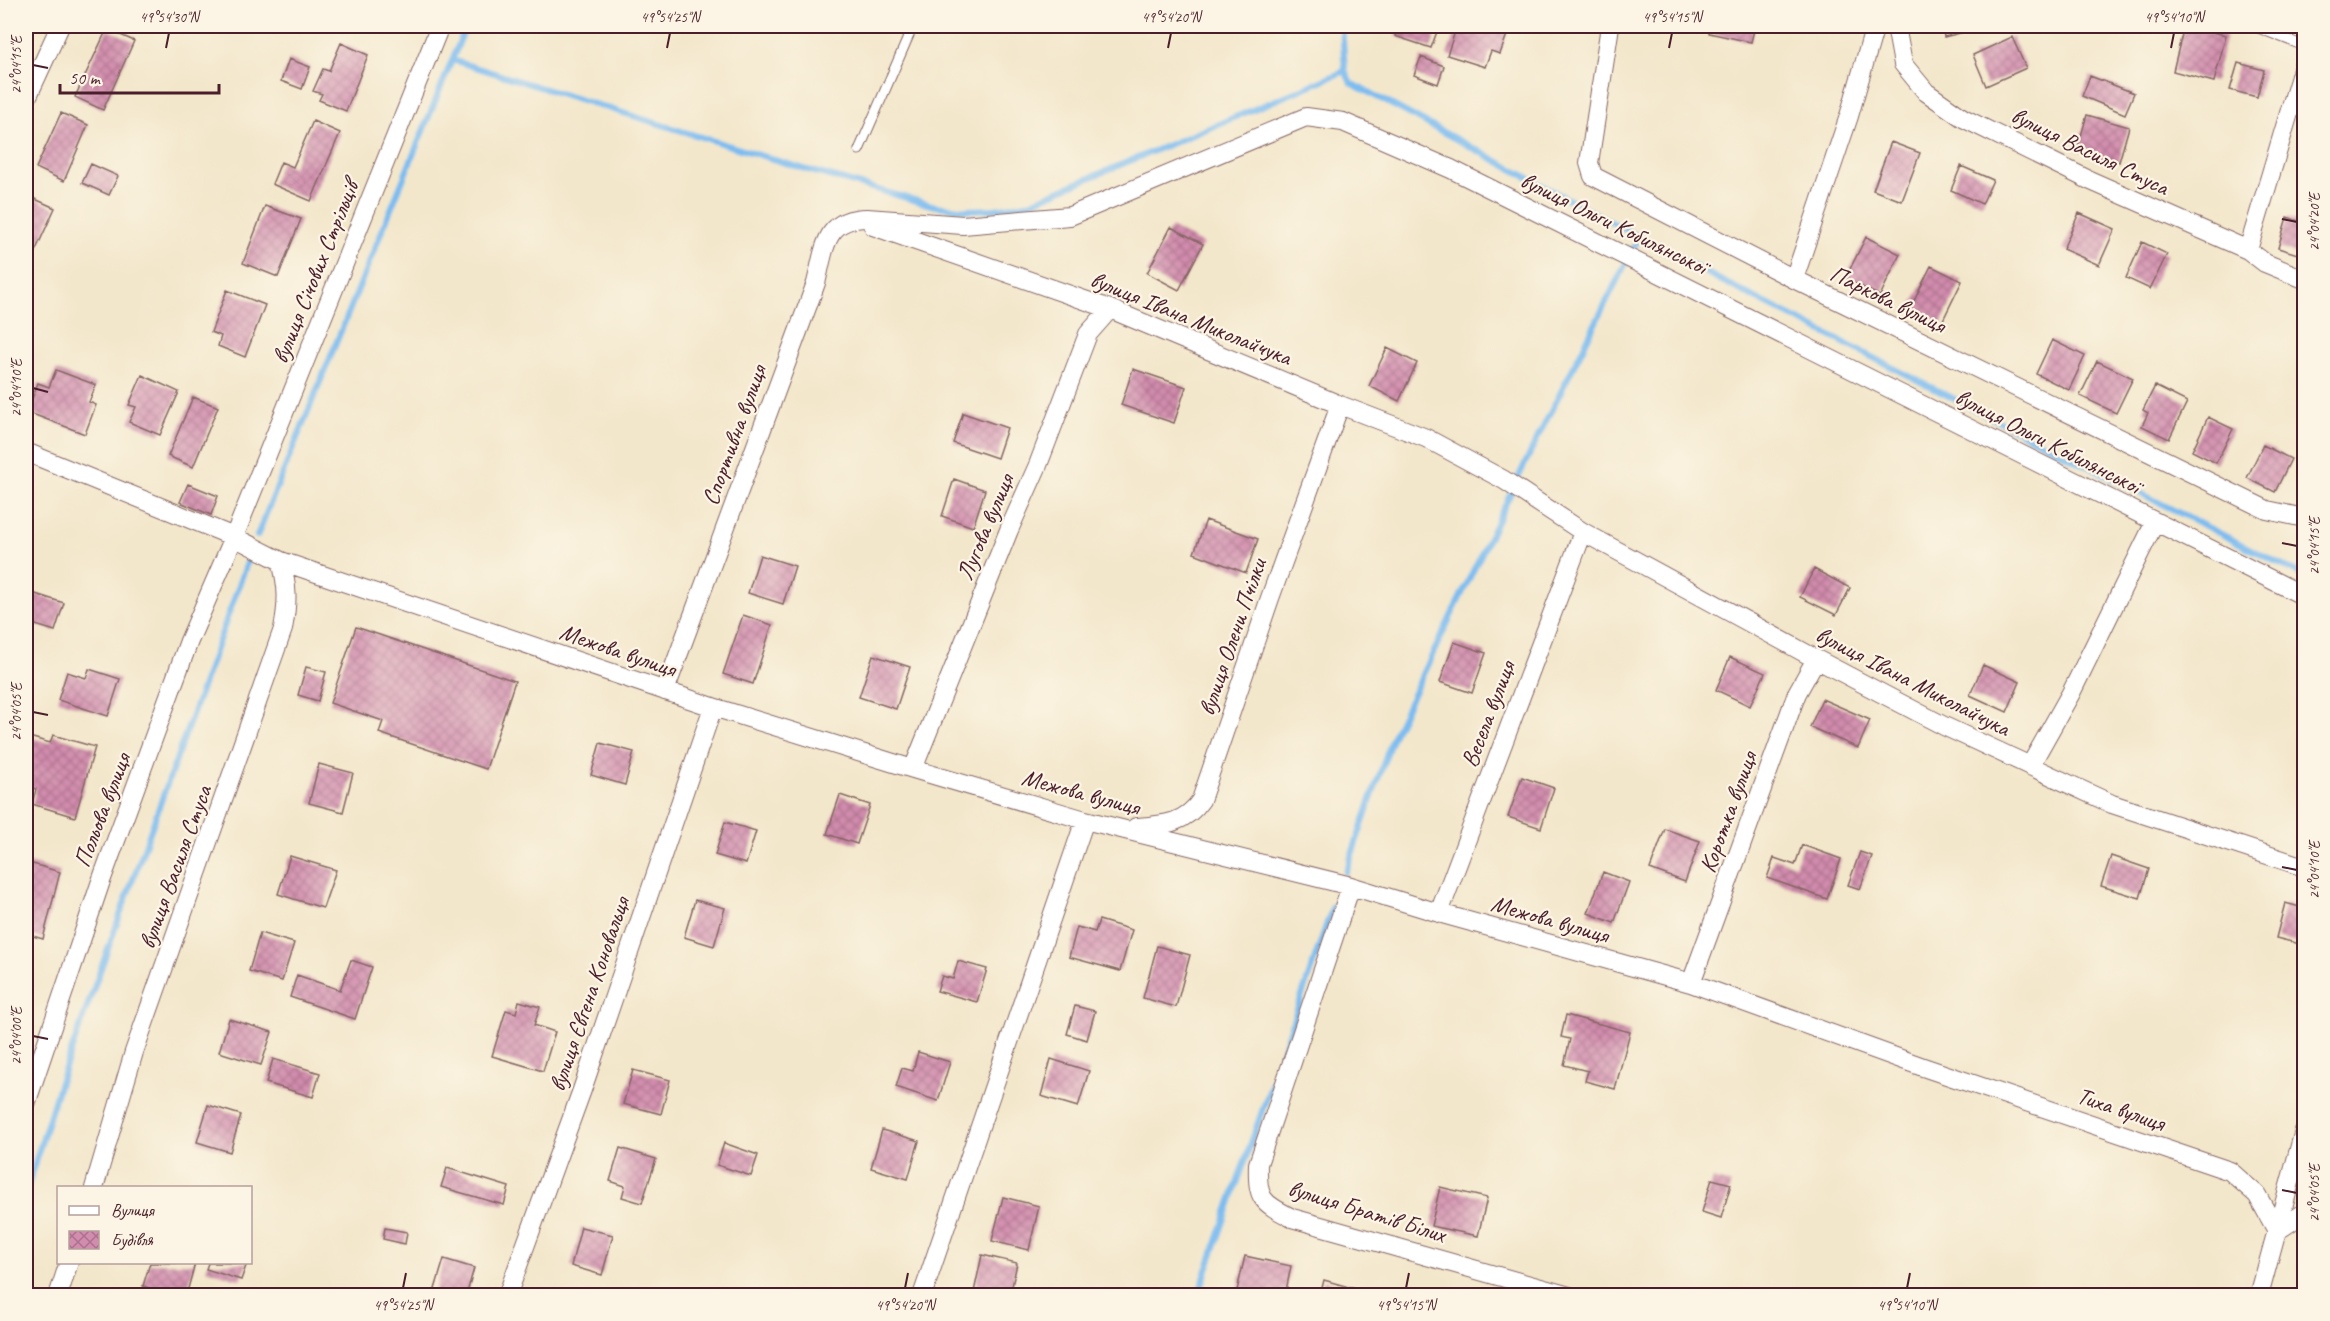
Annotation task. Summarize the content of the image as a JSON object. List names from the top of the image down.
{
  "streets": {
    "street": [
      "вулиця Василя Стуса",
      "вулиця Ольги Кобилянської",
      "вулиця Січових Стрільців",
      "Паркова вулиця",
      "вулиця Івана Миколайчука",
      "Спортивна вулиця",
      "Лугова вулиця",
      "вулиця Олени Пчілки",
      "Межова вулиця",
      "Весела вулиця",
      "Польова вулиця",
      "Коротка вулиця",
      "вулиця Євгена Коновальця",
      "Тиха вулиця",
      "вулиця Братів Білих"
    ]
  },
  "crossings": [
    ["вулиця Василя Стуса", "Межова вулиця"],
    ["вулиця Ольги Кобилянської", "вулиця Івана Миколайчука"],
    ["вулиця Ольги Кобилянської", "Спортивна вулиця"],
    ["вулиця Січових Стрільців", "Межова вулиця"],
    ["вулиця Січових Стрільців", "Польова вулиця"],
    ["вулиця Івана Миколайчука", "Спортивна вулиця"],
    ["вулиця Івана Миколайчука", "Лугова вулиця"],
    ["вулиця Івана Миколайчука", "вулиця Олени Пчілки"],
    ["вулиця Івана Миколайчука", "Весела вулиця"],
    ["вулиця Івана Миколайчука", "Коротка вулиця"],
    ["Спортивна вулиця", "Межова вулиця"],
    ["Лугова вулиця", "Межова вулиця"],
    ["вулиця Олени Пчілки", "Межова вулиця"],
    ["Межова вулиця", "Весела вулиця"],
    ["Межова вулиця", "Польова вулиця"],
    ["Межова вулиця", "Коротка вулиця"],
    ["Межова вулиця", "вулиця Євгена Коновальця"],
    ["Межова вулиця", "Тиха вулиця"],
    ["Межова вулиця", "вулиця Братів Білих"]
  ],
  "legend": ["Вулиця", "Будівля"],
  "scale_bar": "50 m",
  "coordinates": [
    "49°54'30\"N",
    "49°54'25\"N",
    "49°54'20\"N",
    "49°54'15\"N",
    "49°54'10\"N",
    "24°04'15\"E",
    "24°04'20\"E",
    "24°04'10\"E",
    "24°04'05\"E",
    "24°04'00\"E"
  ]
}
